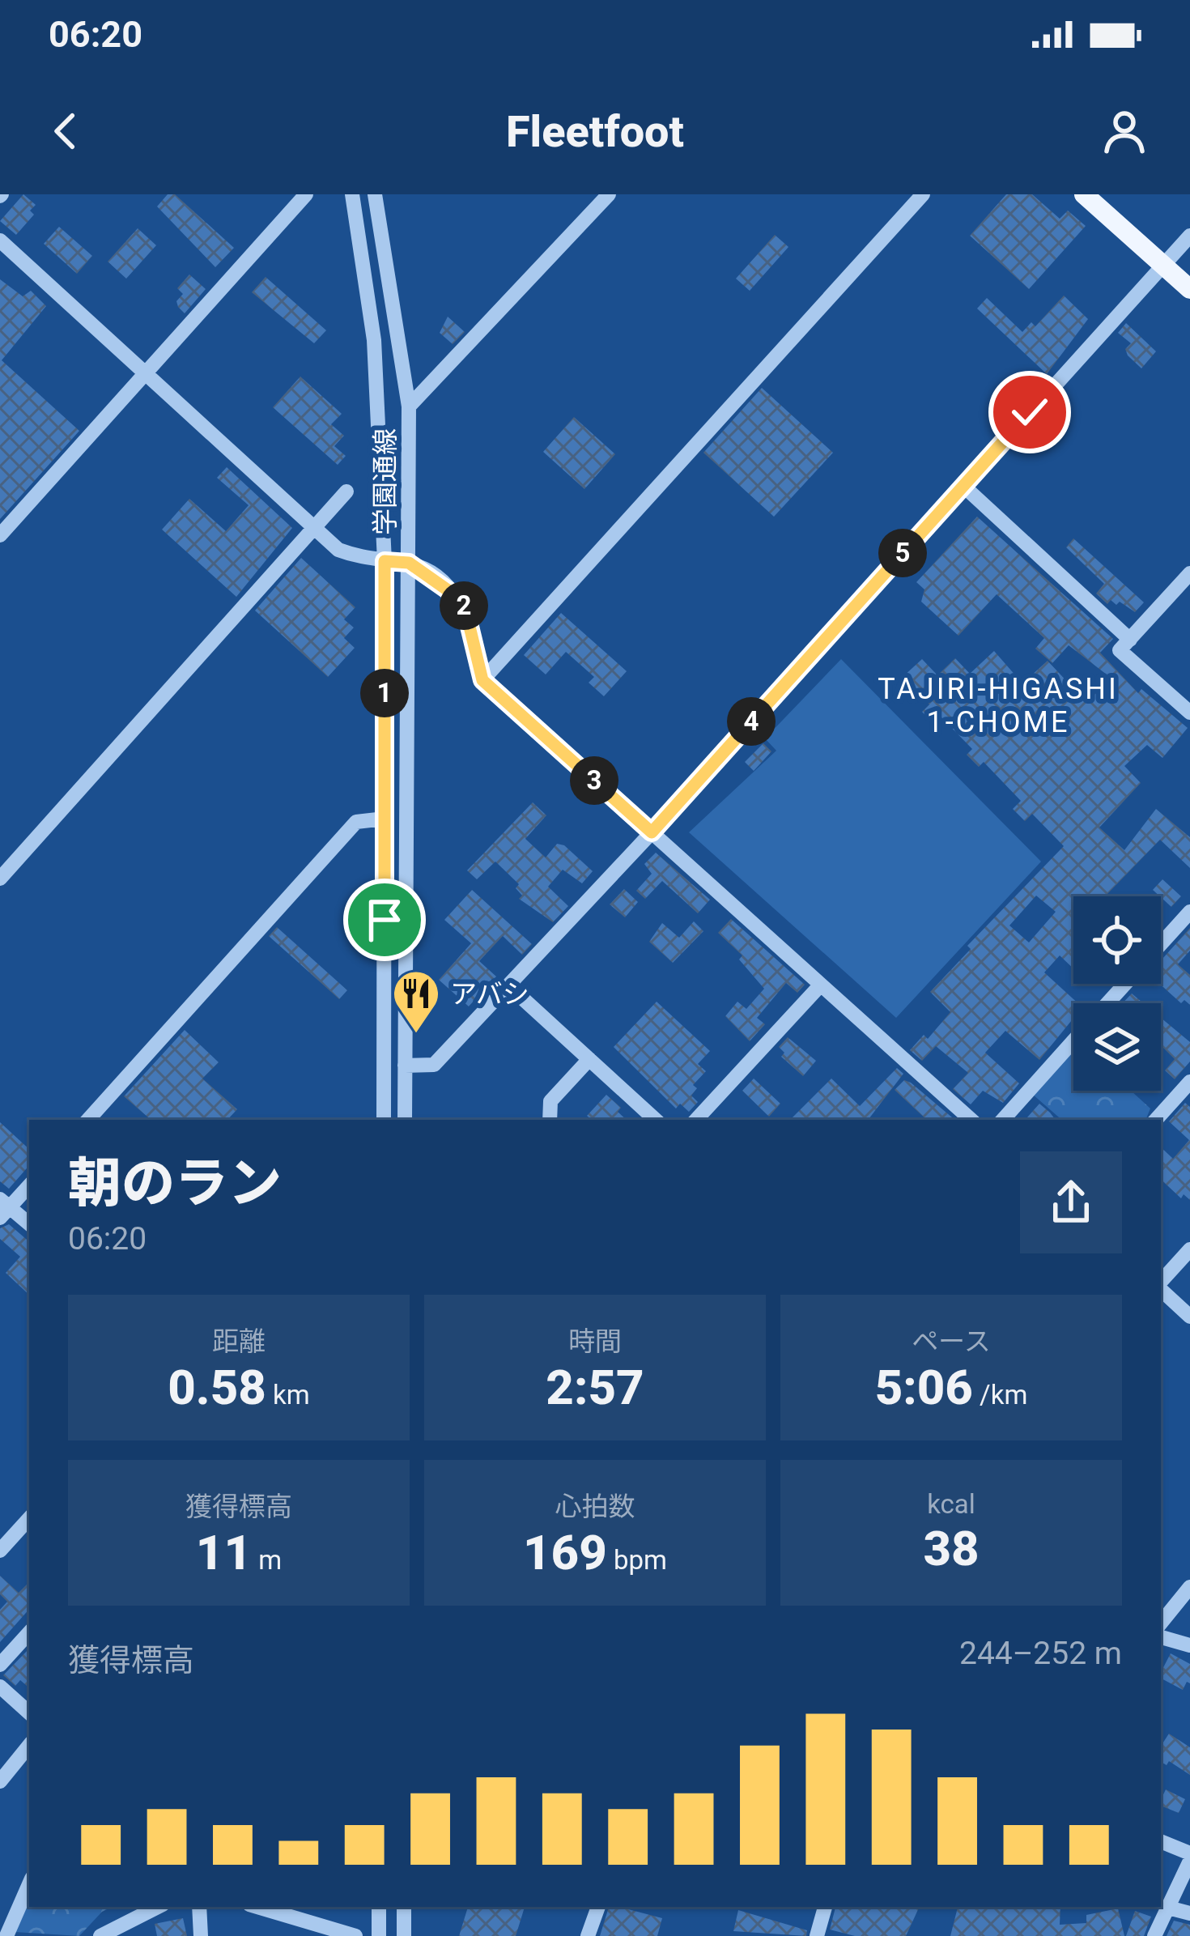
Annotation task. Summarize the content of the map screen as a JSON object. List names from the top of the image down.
{
  "streets": {
    "street": ["学園通線"]
  },
  "districts": ["TAJIRI-HIGASHI 1-CHOME"],
  "places": {
    "restaurant": ["アバシ"]
  },
  "page": {
    "status": "06:20",
    "header": "Fleetfoot",
    "pins": [
      "5",
      "2",
      "1",
      "4",
      "3"
    ],
    "heading": ["朝のラン", "06:20"],
    "stats": [
      ["距離", "0.58 km"],
      ["時間", "2:57"],
      ["ペース", "5:06 /km"],
      ["獲得標高", "11 m"],
      ["心拍数", "169 bpm"],
      ["kcal", "38"]
    ],
    "chart": ["獲得標高", "244–252 m"]
  }
}
